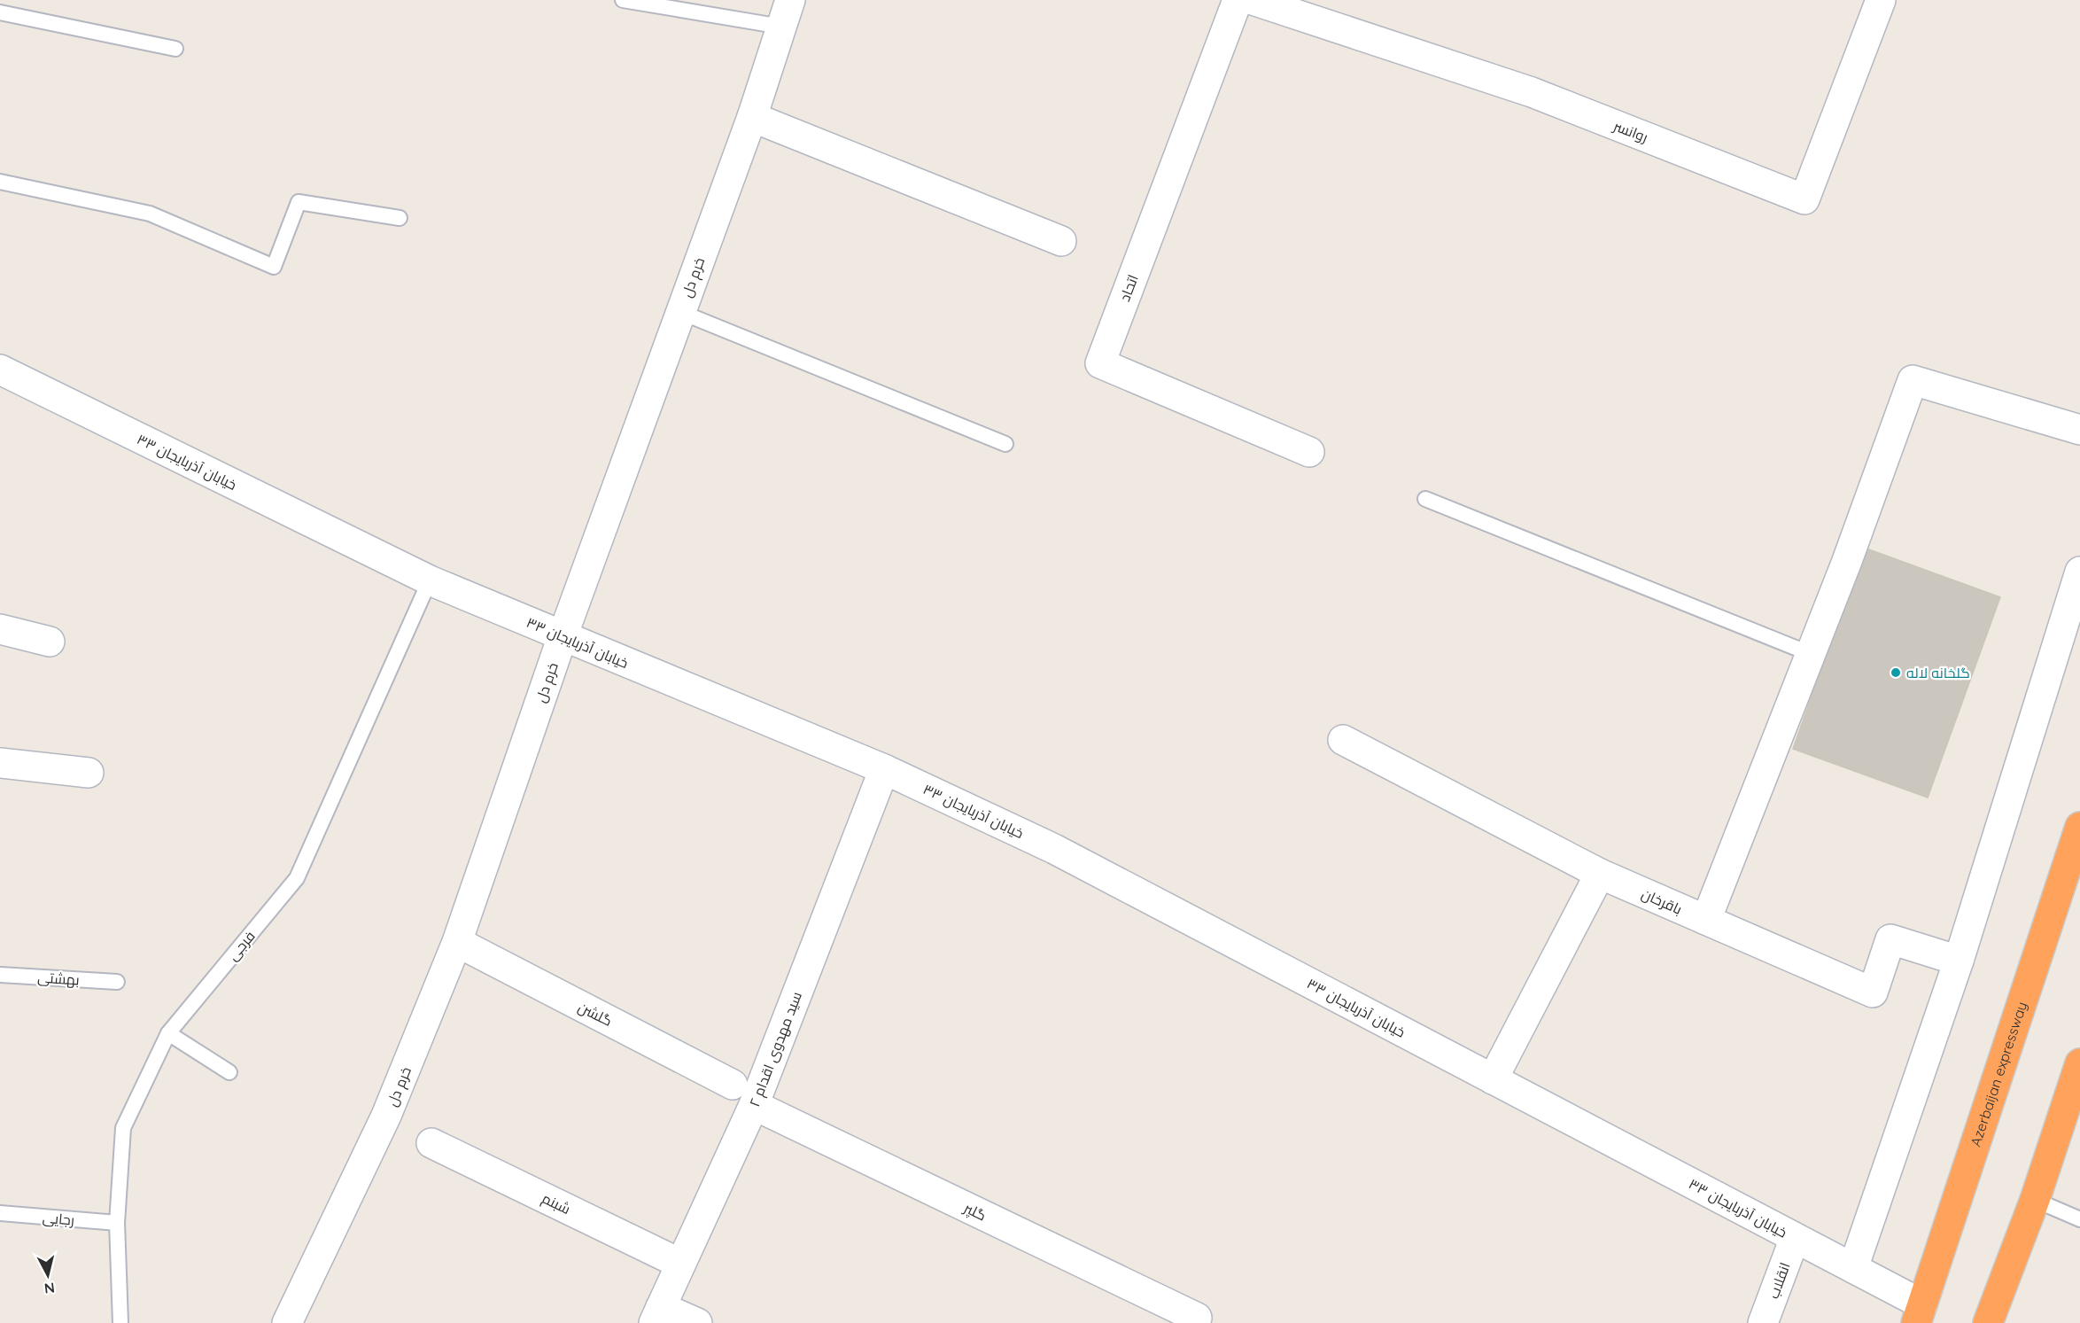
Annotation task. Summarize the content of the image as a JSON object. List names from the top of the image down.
{
  "streets": {
    "highway": ["Azerbaijan expressway"],
    "street": [
      "روانسر",
      "خرم دل",
      "اتحاد",
      "خیابان آذربایجان ۳۳",
      "باقرخان",
      "گلشن",
      "سید مهدوی اقدام ۲",
      "شبنم",
      "گلپر",
      "انقلاب"
    ],
    "lane": ["فرجی", "بهشتی", "رجایی"]
  },
  "crossings": [
    ["خرم دل", "خیابان آذربایجان ۳۳"],
    ["خرم دل", "گلشن"],
    ["خیابان آذربایجان ۳۳", "فرجی"],
    ["خیابان آذربایجان ۳۳", "سید مهدوی اقدام ۲"],
    ["خیابان آذربایجان ۳۳", "Azerbaijan expressway"],
    ["خیابان آذربایجان ۳۳", "انقلاب"],
    ["فرجی", "رجایی"],
    ["سید مهدوی اقدام ۲", "شبنم"],
    ["سید مهدوی اقدام ۲", "گلپر"]
  ],
  "places": ["گلخانه لاله"],
  "north": "bottom"
}
